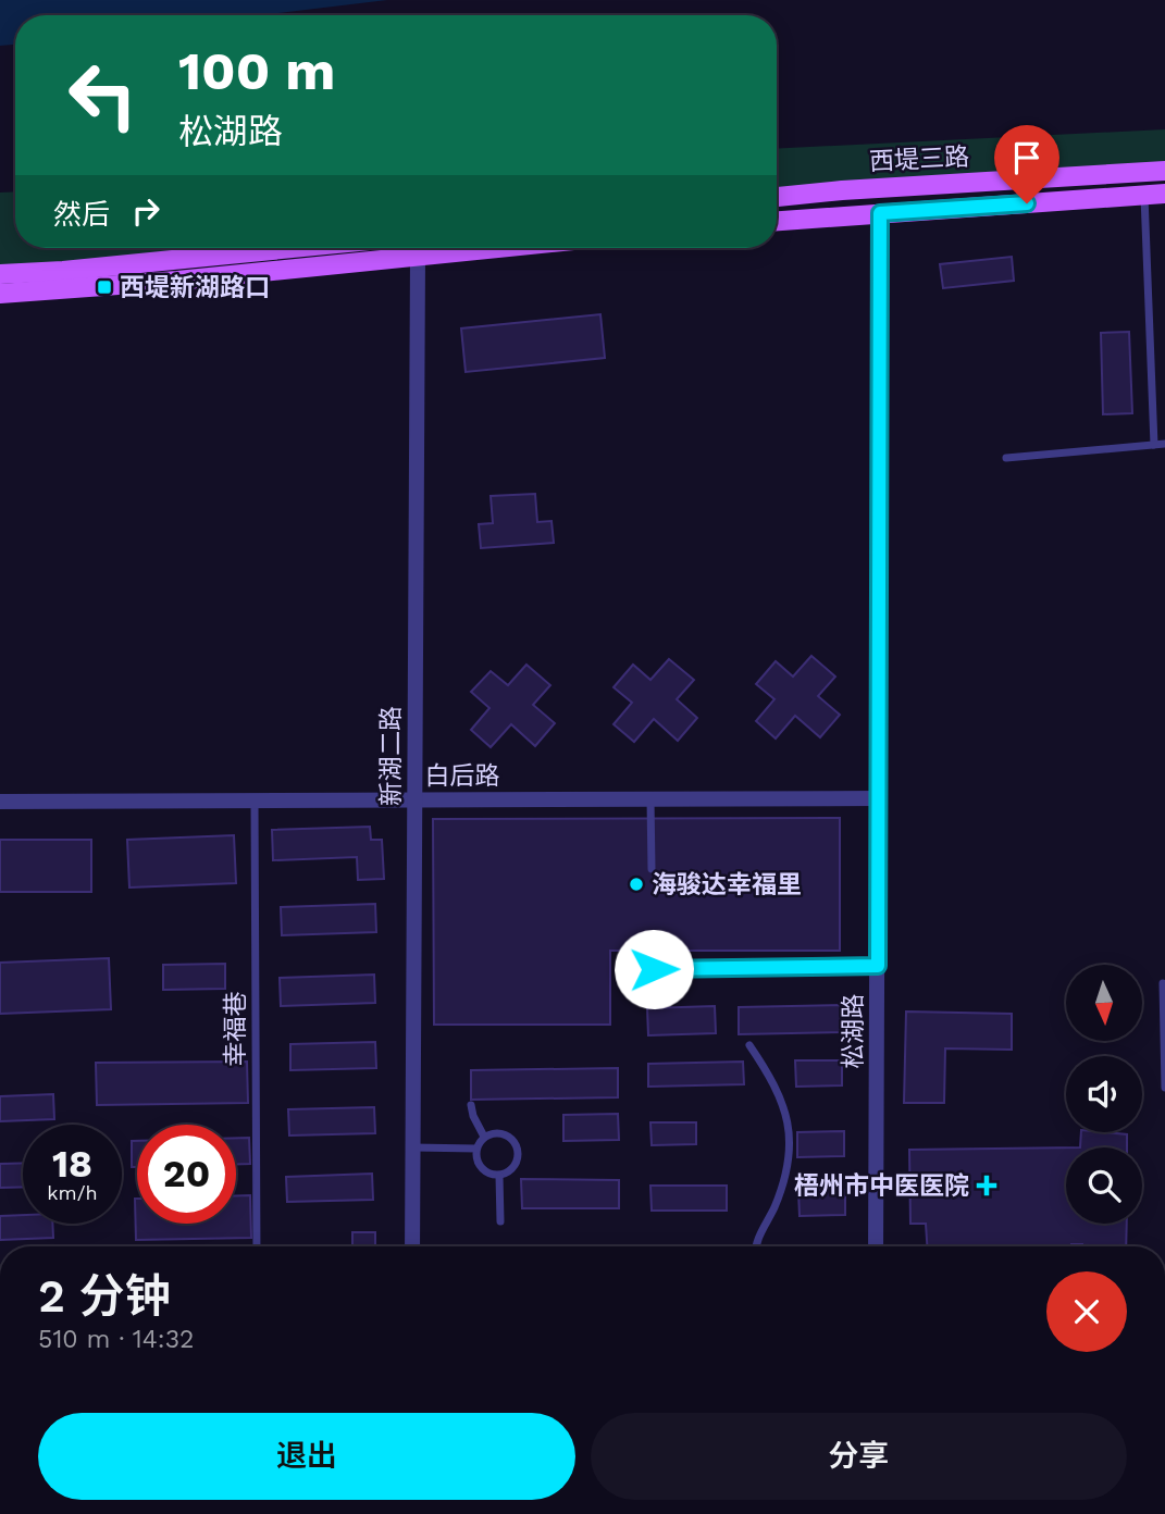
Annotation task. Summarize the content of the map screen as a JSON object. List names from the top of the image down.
{
  "streets": {
    "main road": ["西堤三路"],
    "street": ["新湖二路", "白后路", "松湖路"],
    "lane": ["幸福巷"]
  },
  "crossings": [
    ["西堤三路", "松湖路"],
    ["新湖二路", "白后路"],
    ["白后路", "幸福巷"],
    ["白后路", "松湖路"]
  ],
  "places": {
    "transit": ["西堤新湖路口"],
    "other": ["海骏达幸福里"],
    "health": ["梧州市中医医院"]
  },
  "north": "bottom",
  "page": {
    "turn": ["100 m", "松湖路"],
    "then": "然后",
    "speed": "18 km/h",
    "limit": "20",
    "heading": ["2 分钟", "510 m · 14:32"],
    "buttons": ["退出", "分享"]
  }
}
